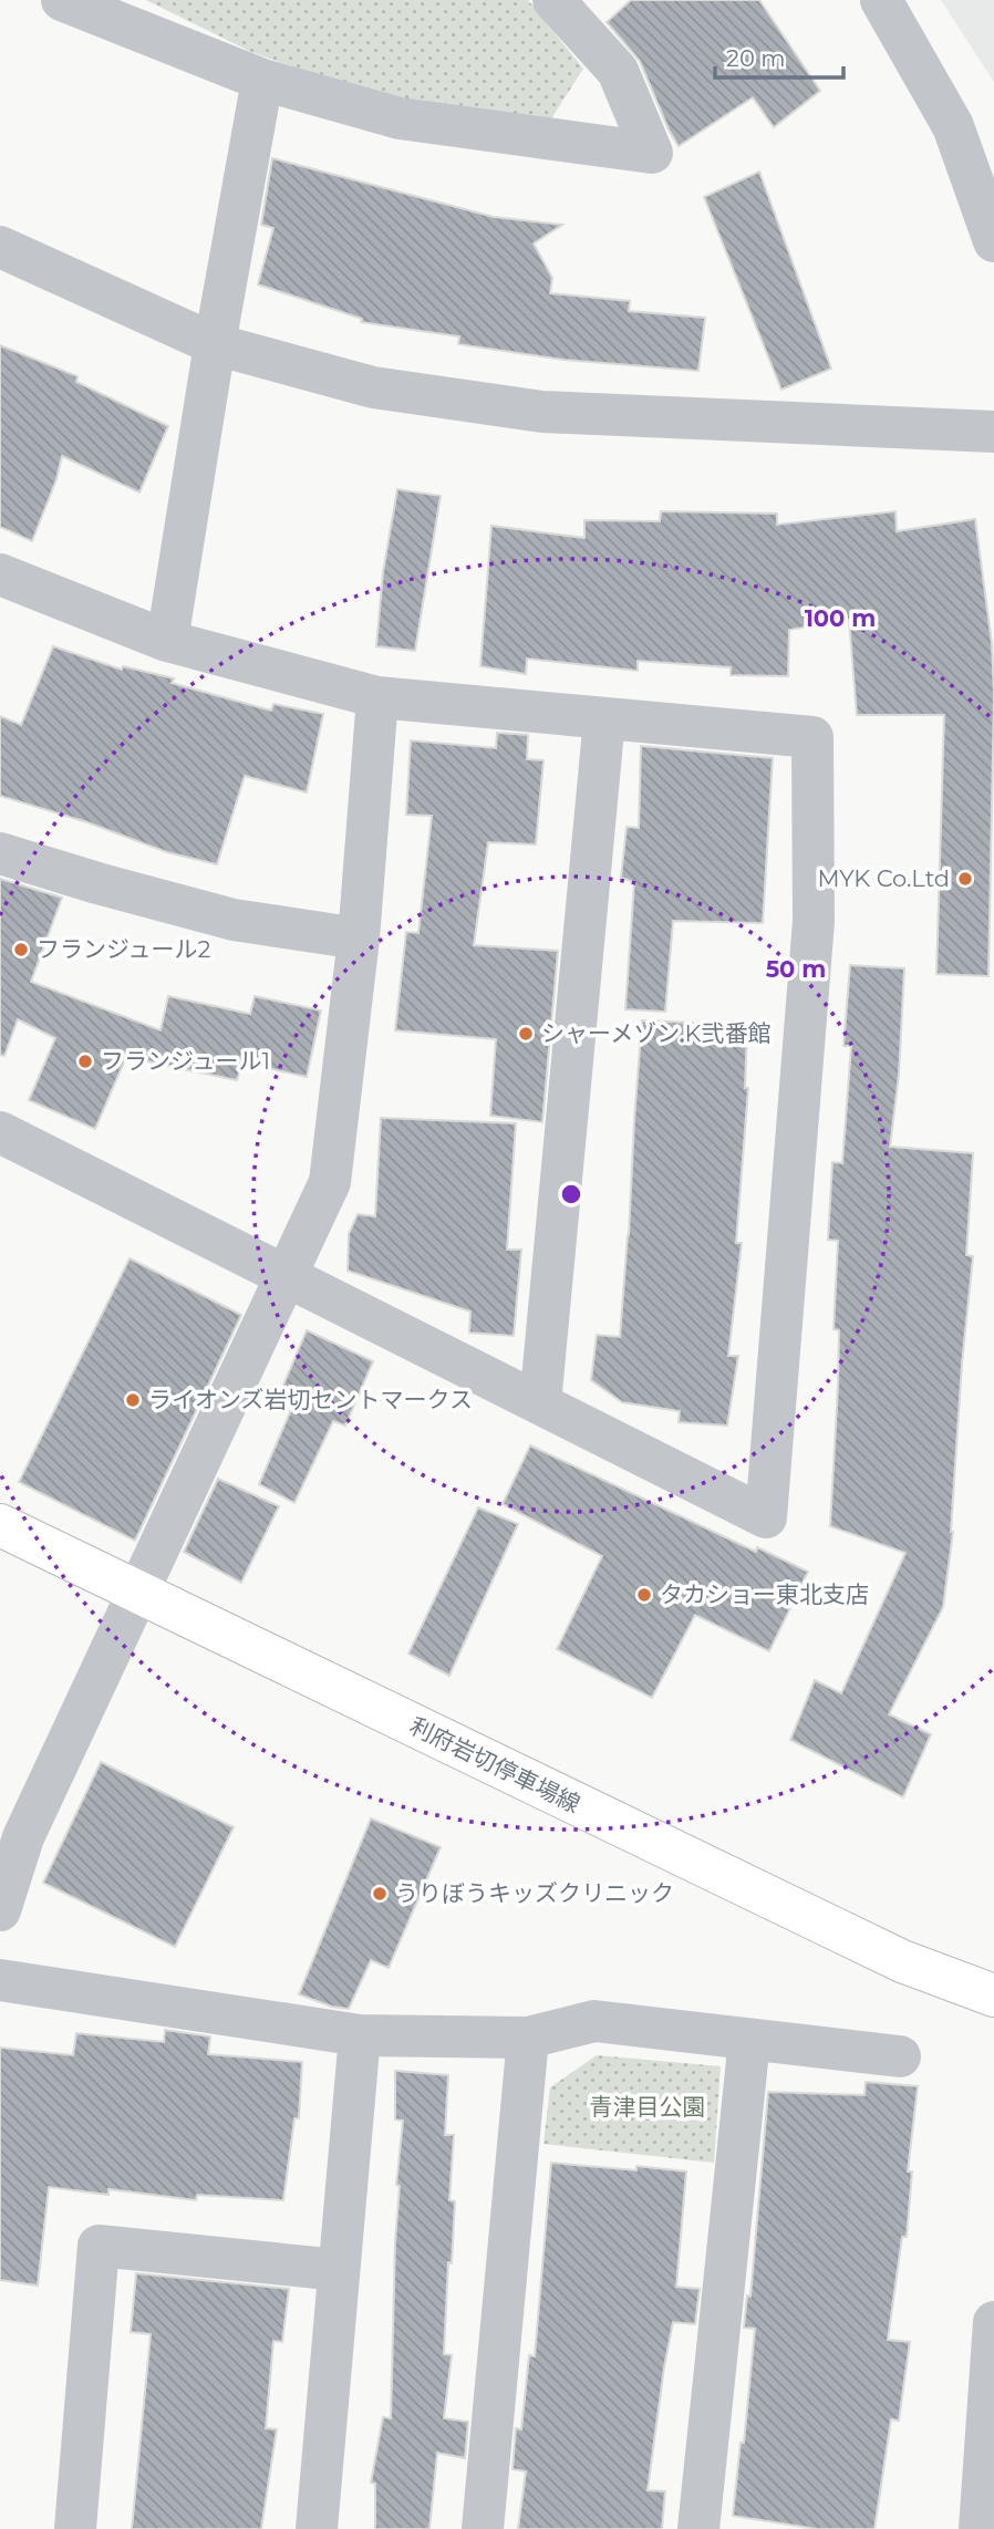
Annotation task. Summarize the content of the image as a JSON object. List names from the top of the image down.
{
  "streets": {
    "main road": ["利府岩切停車場線"]
  },
  "parks": ["青津目公園"],
  "places": [
    "MYK Co.Ltd",
    "フランジュール2",
    "シャーメゾン.K弐番館",
    "フランジュール1",
    "ライオンズ岩切セントマークス",
    "タカショー東北支店",
    "うりぼうキッズクリニック"
  ],
  "scale_bar": "20 m",
  "rings": ["100 m", "50 m"]
}
